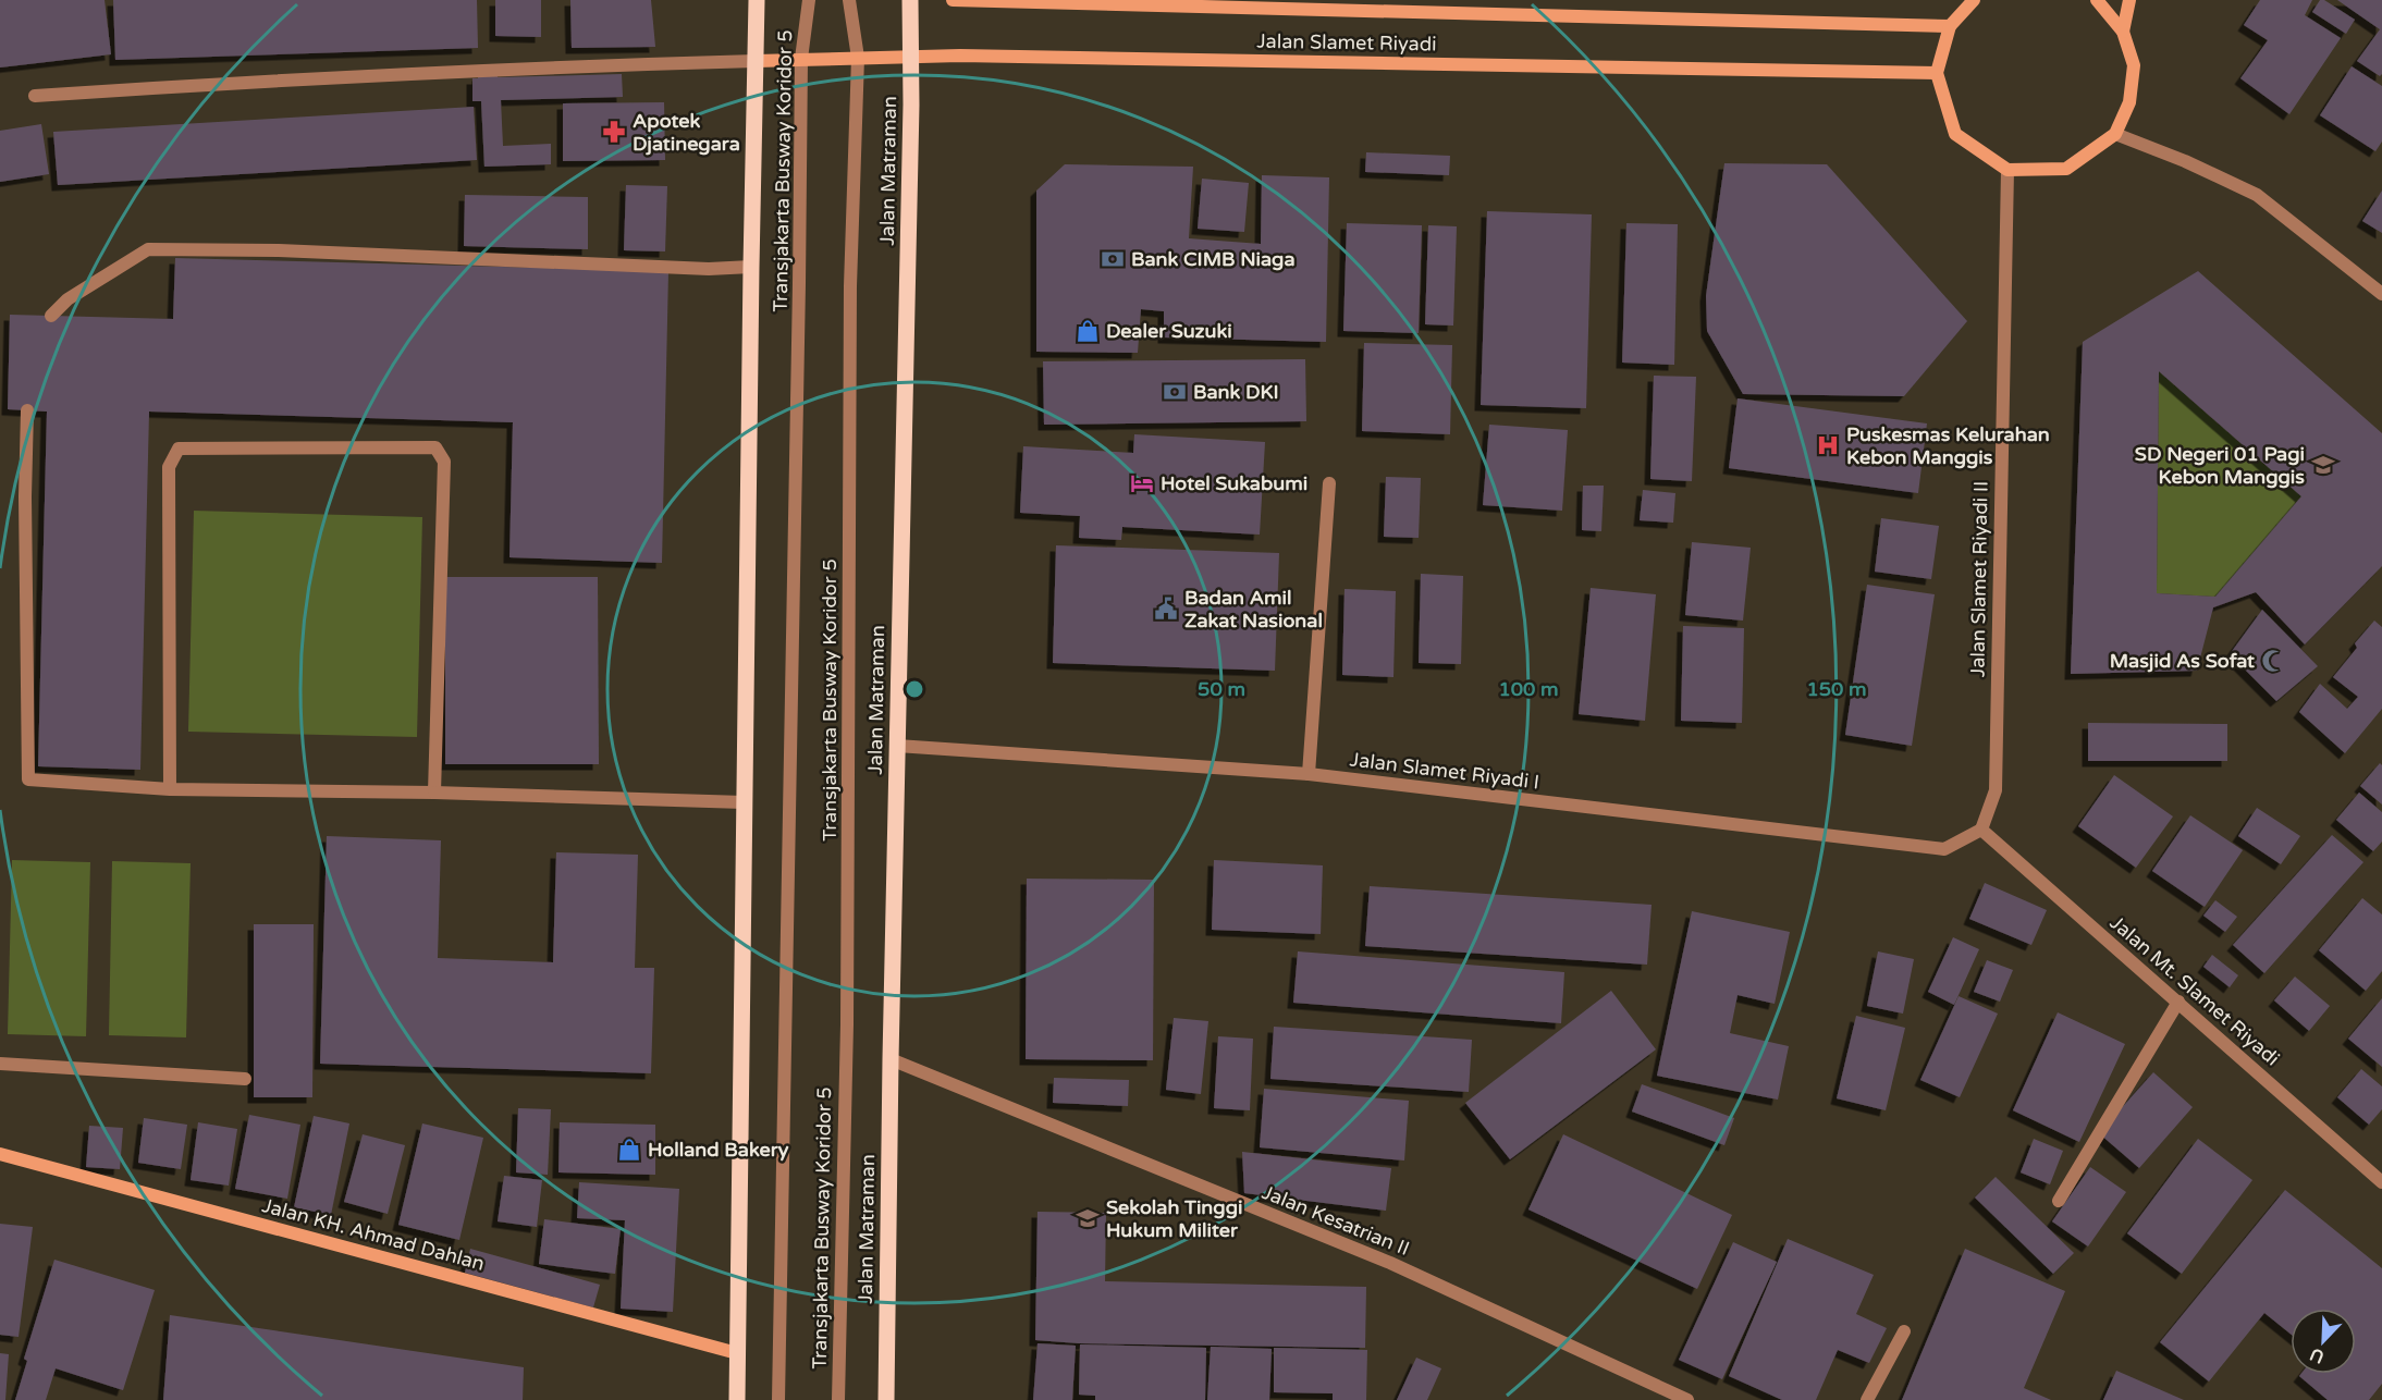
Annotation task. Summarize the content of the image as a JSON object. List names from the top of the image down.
{
  "streets": {
    "main road": ["Jalan Matraman"],
    "street": [
      "Jalan Slamet Riyadi",
      "Transjakarta Busway Koridor 5",
      "Jalan Slamet Riyadi II",
      "Jalan Slamet Riyadi I",
      "Jalan Mt. Slamet Riyadi",
      "Jalan Kesatrian II",
      "Jalan KH. Ahmad Dahlan"
    ]
  },
  "crossings": [
    ["Jalan Slamet Riyadi", "Transjakarta Busway Koridor 5"],
    ["Jalan Slamet Riyadi", "Jalan Matraman"],
    ["Jalan Matraman", "Jalan Slamet Riyadi I"],
    ["Jalan Matraman", "Jalan Kesatrian II"],
    ["Jalan Slamet Riyadi II", "Jalan Slamet Riyadi I"],
    ["Jalan Slamet Riyadi II", "Jalan Mt. Slamet Riyadi"],
    ["Jalan Slamet Riyadi I", "Jalan Mt. Slamet Riyadi"]
  ],
  "places": {
    "pharmacy": ["Apotek Djatinegara"],
    "bank": ["Bank CIMB Niaga", "Bank DKI"],
    "shop": ["Dealer Suzuki", "Holland Bakery"],
    "hospital": ["Puskesmas Kelurahan Kebon Manggis"],
    "school or university": ["SD Negeri 01 Pagi Kebon Manggis", "Sekolah Tinggi Hukum Militer"],
    "hotel": ["Hotel Sukabumi"],
    "public building": ["Badan Amil Zakat Nasional"],
    "mosque": ["Masjid As Sofat"]
  },
  "north": "bottom left",
  "rings": ["50 m", "100 m", "150 m"]
}
